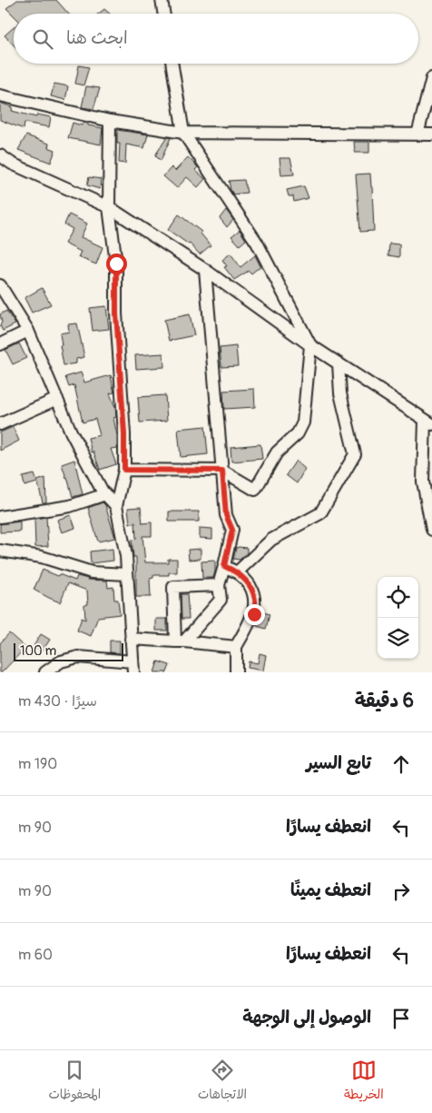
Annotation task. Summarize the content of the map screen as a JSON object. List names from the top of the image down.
{
  "scale_bar": "100 m",
  "page": {
    "search": "ابحث هنا",
    "scale": "100 m",
    "heading": ["6 دقيقة", "سيرًا · 430 m"],
    "list": [
      ["تابع السير", "190 m"],
      ["انعطف يسارًا", "90 m"],
      ["انعطف يمينًا", "90 m"],
      ["انعطف يسارًا", "60 m"],
      "الوصول إلى الوجهة"
    ],
    "nav": ["الخريطة", "الاتجاهات", "المحفوظات"]
  }
}
